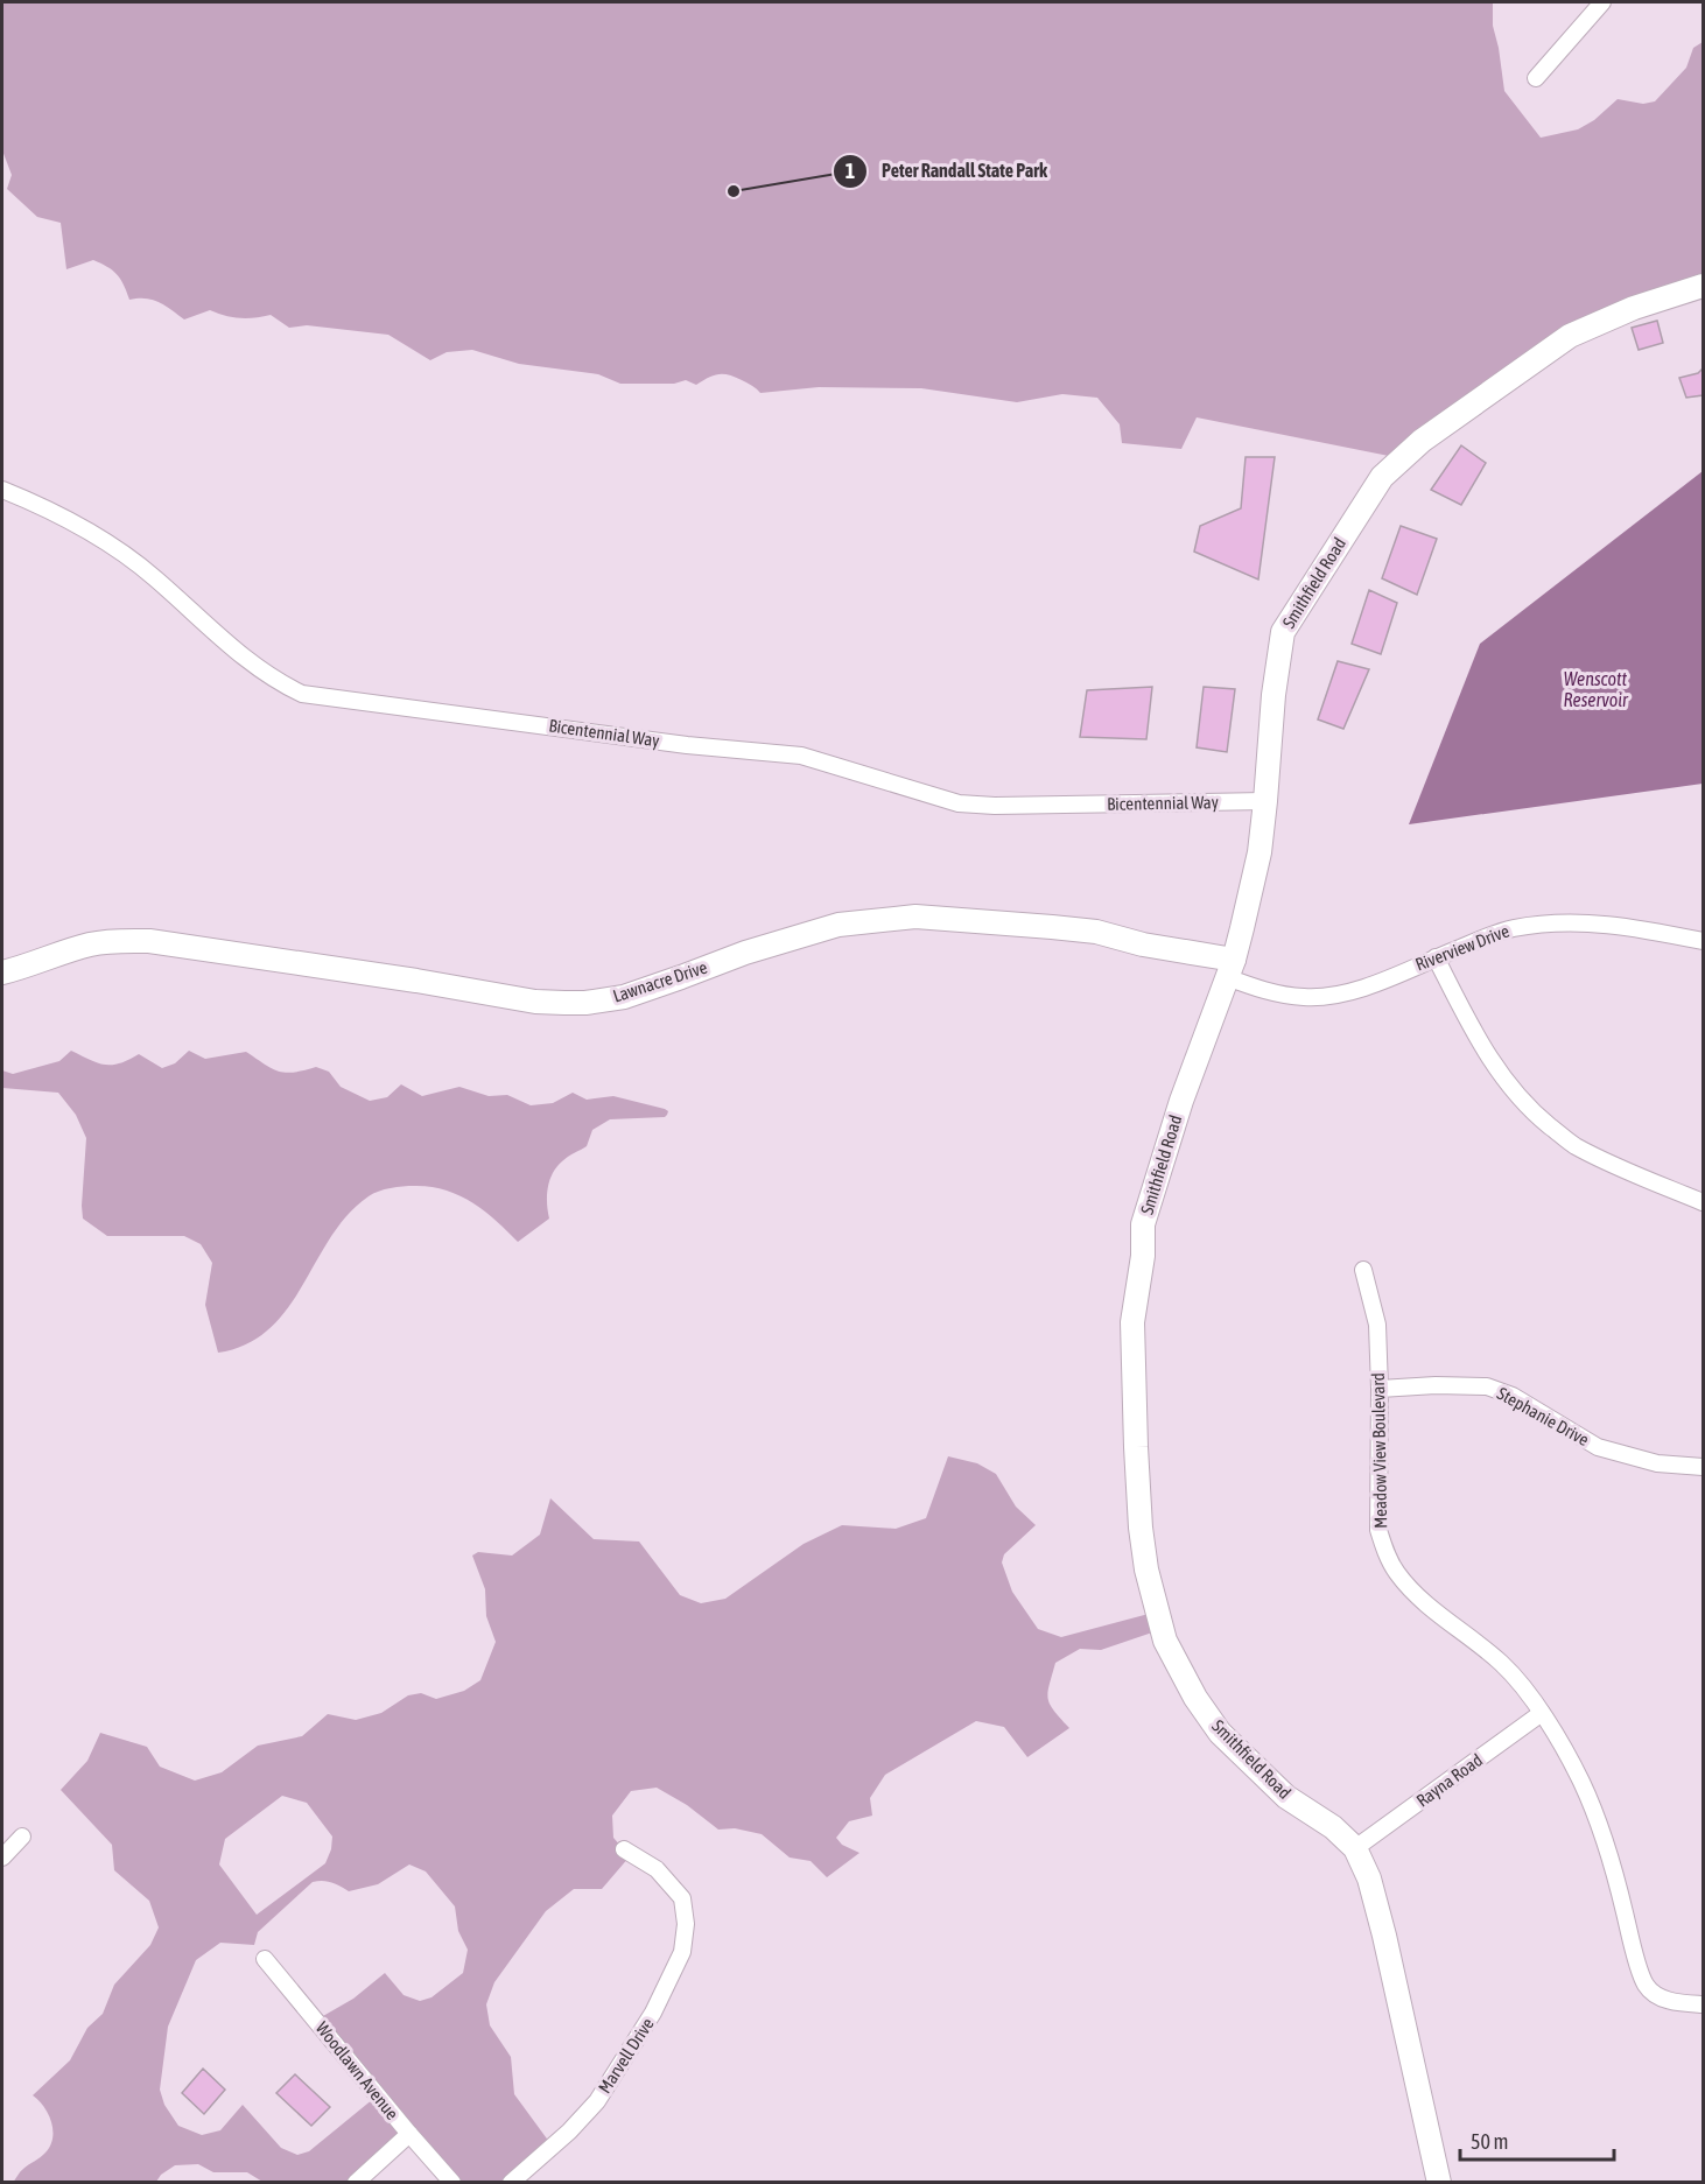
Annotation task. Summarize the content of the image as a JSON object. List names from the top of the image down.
{
  "streets": {
    "street": [
      "Smithfield Road",
      "Bicentennial Way",
      "Riverview Drive",
      "Lawnacre Drive",
      "Stephanie Drive",
      "Meadow View Boulevard",
      "Rayna Road",
      "Marvell Drive",
      "Woodlawn Avenue"
    ]
  },
  "crossings": [
    ["Smithfield Road", "Bicentennial Way"],
    ["Smithfield Road", "Riverview Drive"],
    ["Smithfield Road", "Lawnacre Drive"],
    ["Smithfield Road", "Rayna Road"],
    ["Riverview Drive", "Lawnacre Drive"],
    ["Stephanie Drive", "Meadow View Boulevard"],
    ["Meadow View Boulevard", "Rayna Road"]
  ],
  "water": ["Wenscott Reservoir"],
  "places": ["Peter Randall State Park"],
  "scale_bar": "50 m"
}
